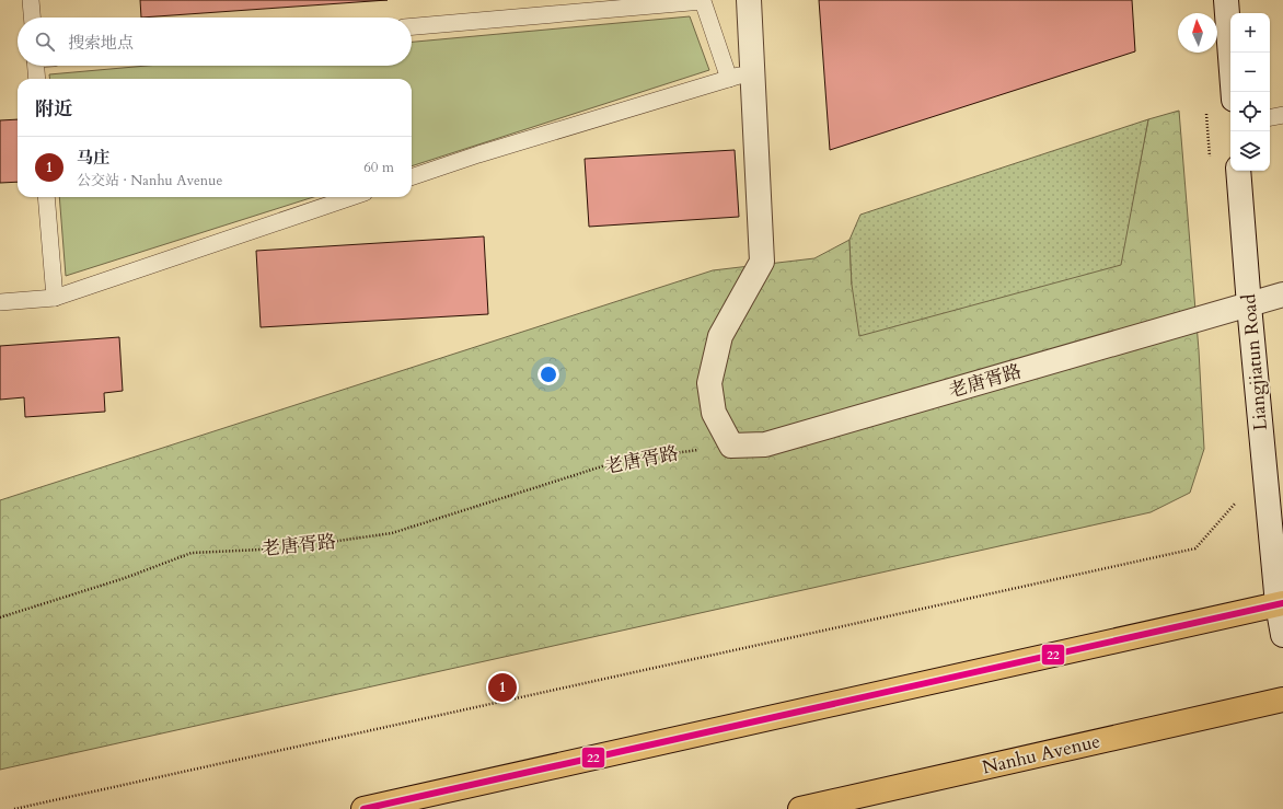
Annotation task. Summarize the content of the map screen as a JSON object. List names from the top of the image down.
{
  "streets": {
    "highway": ["Nanhu Avenue"],
    "street": ["Liangjiatun Road", "老唐胥路"]
  },
  "crossings": [
    ["Liangjiatun Road", "老唐胥路"]
  ],
  "lines": ["transit line 22"],
  "north": "top",
  "page": {
    "map_buttons": ["+", "−"],
    "search": "搜索地点",
    "heading": "附近",
    "list": [
      {
        "mark": "1",
        "name": "马庄",
        "note": "公交站 · Nanhu Avenue",
        "value": "60 m"
      }
    ],
    "pins": "1"
  }
}
